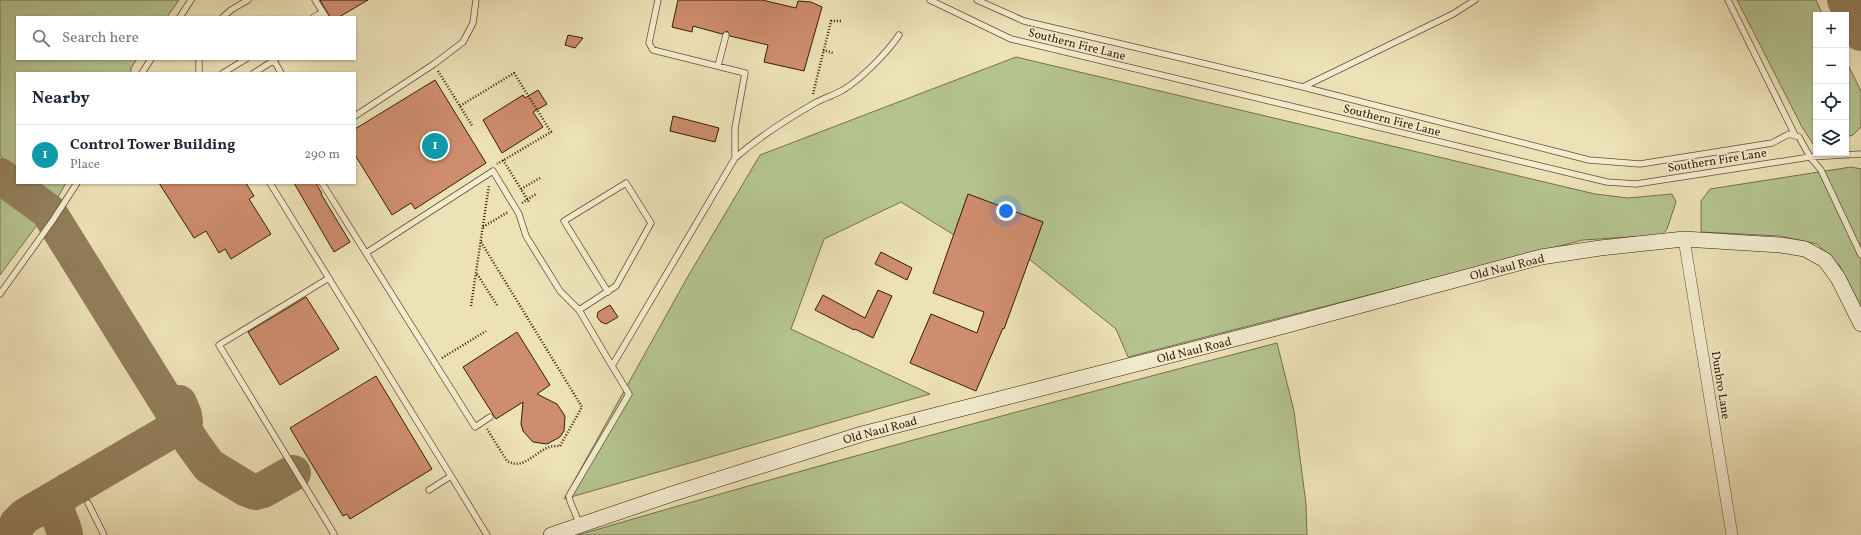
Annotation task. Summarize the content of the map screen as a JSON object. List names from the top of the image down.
{
  "streets": {
    "main road": ["Old Naul Road"],
    "street": ["Dunbro Lane"],
    "lane": ["Southern Fire Lane"]
  },
  "crossings": [
    ["Old Naul Road", "Dunbro Lane"]
  ],
  "page": {
    "map_buttons": ["+", "−"],
    "search": "Search here",
    "heading": "Nearby",
    "list": [
      {
        "mark": "1",
        "name": "Control Tower Building",
        "note": "Place",
        "value": "290 m"
      }
    ],
    "pins": "1"
  }
}
